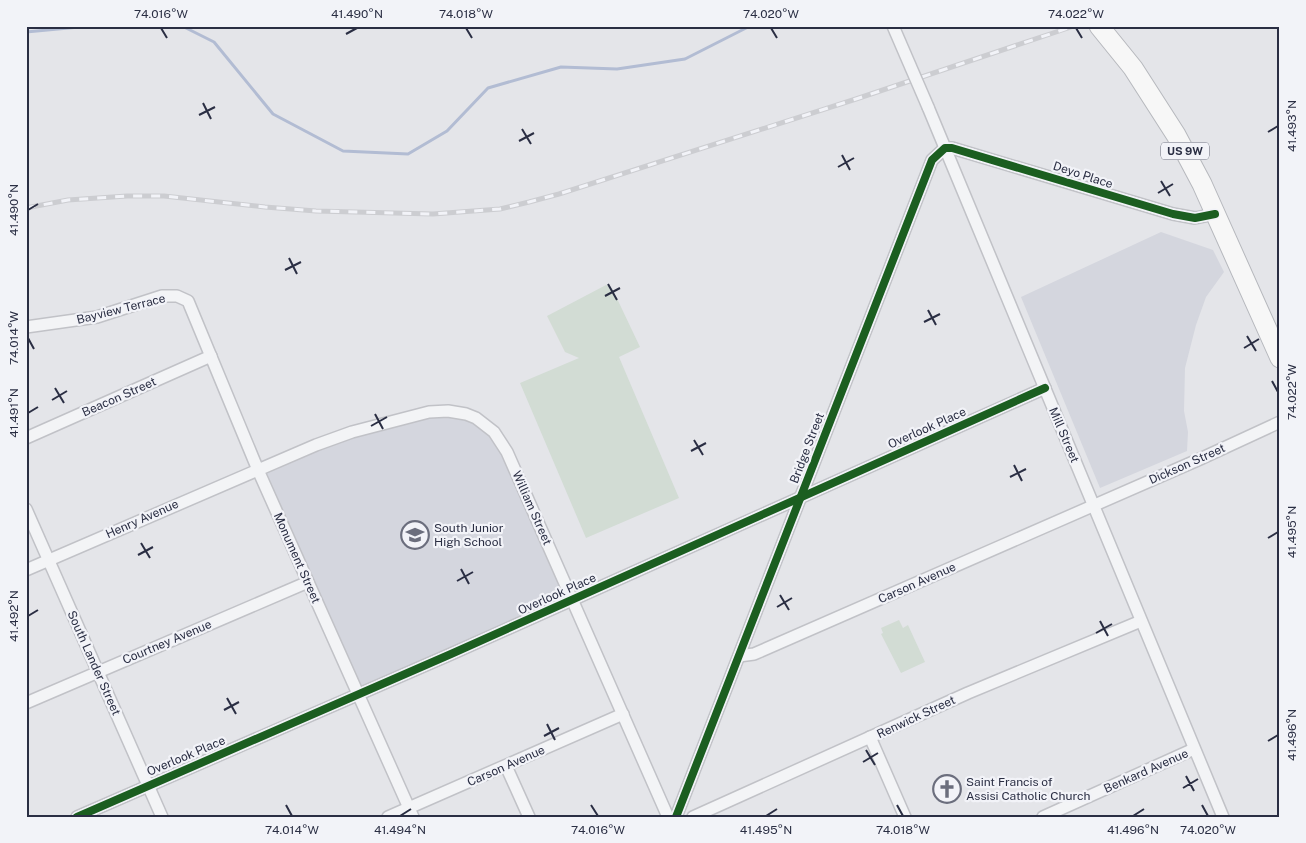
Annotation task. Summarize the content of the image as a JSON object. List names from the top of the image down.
{
  "streets": {
    "highway": ["US 9W"],
    "street": [
      "Deyo Place",
      "Bayview Terrace",
      "Beacon Street",
      "Overlook Place",
      "Mill Street",
      "Bridge Street",
      "Dickson Street",
      "William Street",
      "Henry Avenue",
      "Monument Street",
      "Carson Avenue",
      "Courtney Avenue",
      "South Lander Street",
      "Renwick Street",
      "Benkard Avenue"
    ]
  },
  "crossings": [
    ["US 9W", "Deyo Place"],
    ["Deyo Place", "Mill Street"],
    ["Deyo Place", "Bridge Street"],
    ["Bayview Terrace", "Monument Street"],
    ["Beacon Street", "Monument Street"],
    ["Overlook Place", "Mill Street"],
    ["Overlook Place", "Bridge Street"],
    ["Overlook Place", "William Street"],
    ["Overlook Place", "Monument Street"],
    ["Overlook Place", "South Lander Street"],
    ["Mill Street", "Bridge Street"],
    ["Mill Street", "Dickson Street"],
    ["Mill Street", "Carson Avenue"],
    ["Mill Street", "Renwick Street"],
    ["Mill Street", "Benkard Avenue"],
    ["Bridge Street", "Carson Avenue"],
    ["Dickson Street", "Carson Avenue"],
    ["William Street", "Henry Avenue"],
    ["William Street", "Monument Street"],
    ["William Street", "Carson Avenue"],
    ["Henry Avenue", "Monument Street"],
    ["Henry Avenue", "South Lander Street"],
    ["Monument Street", "Carson Avenue"],
    ["Monument Street", "Courtney Avenue"],
    ["Courtney Avenue", "South Lander Street"]
  ],
  "places": {
    "school or university": ["South Junior High School"],
    "church": ["Saint Francis of Assisi Catholic Church"]
  },
  "coordinates": [
    "74.016°W",
    "41.490°N",
    "74.018°W",
    "74.020°W",
    "74.022°W",
    "41.493°N",
    "74.014°W",
    "41.491°N",
    "41.495°N",
    "41.492°N",
    "41.496°N",
    "41.494°N"
  ]
}
